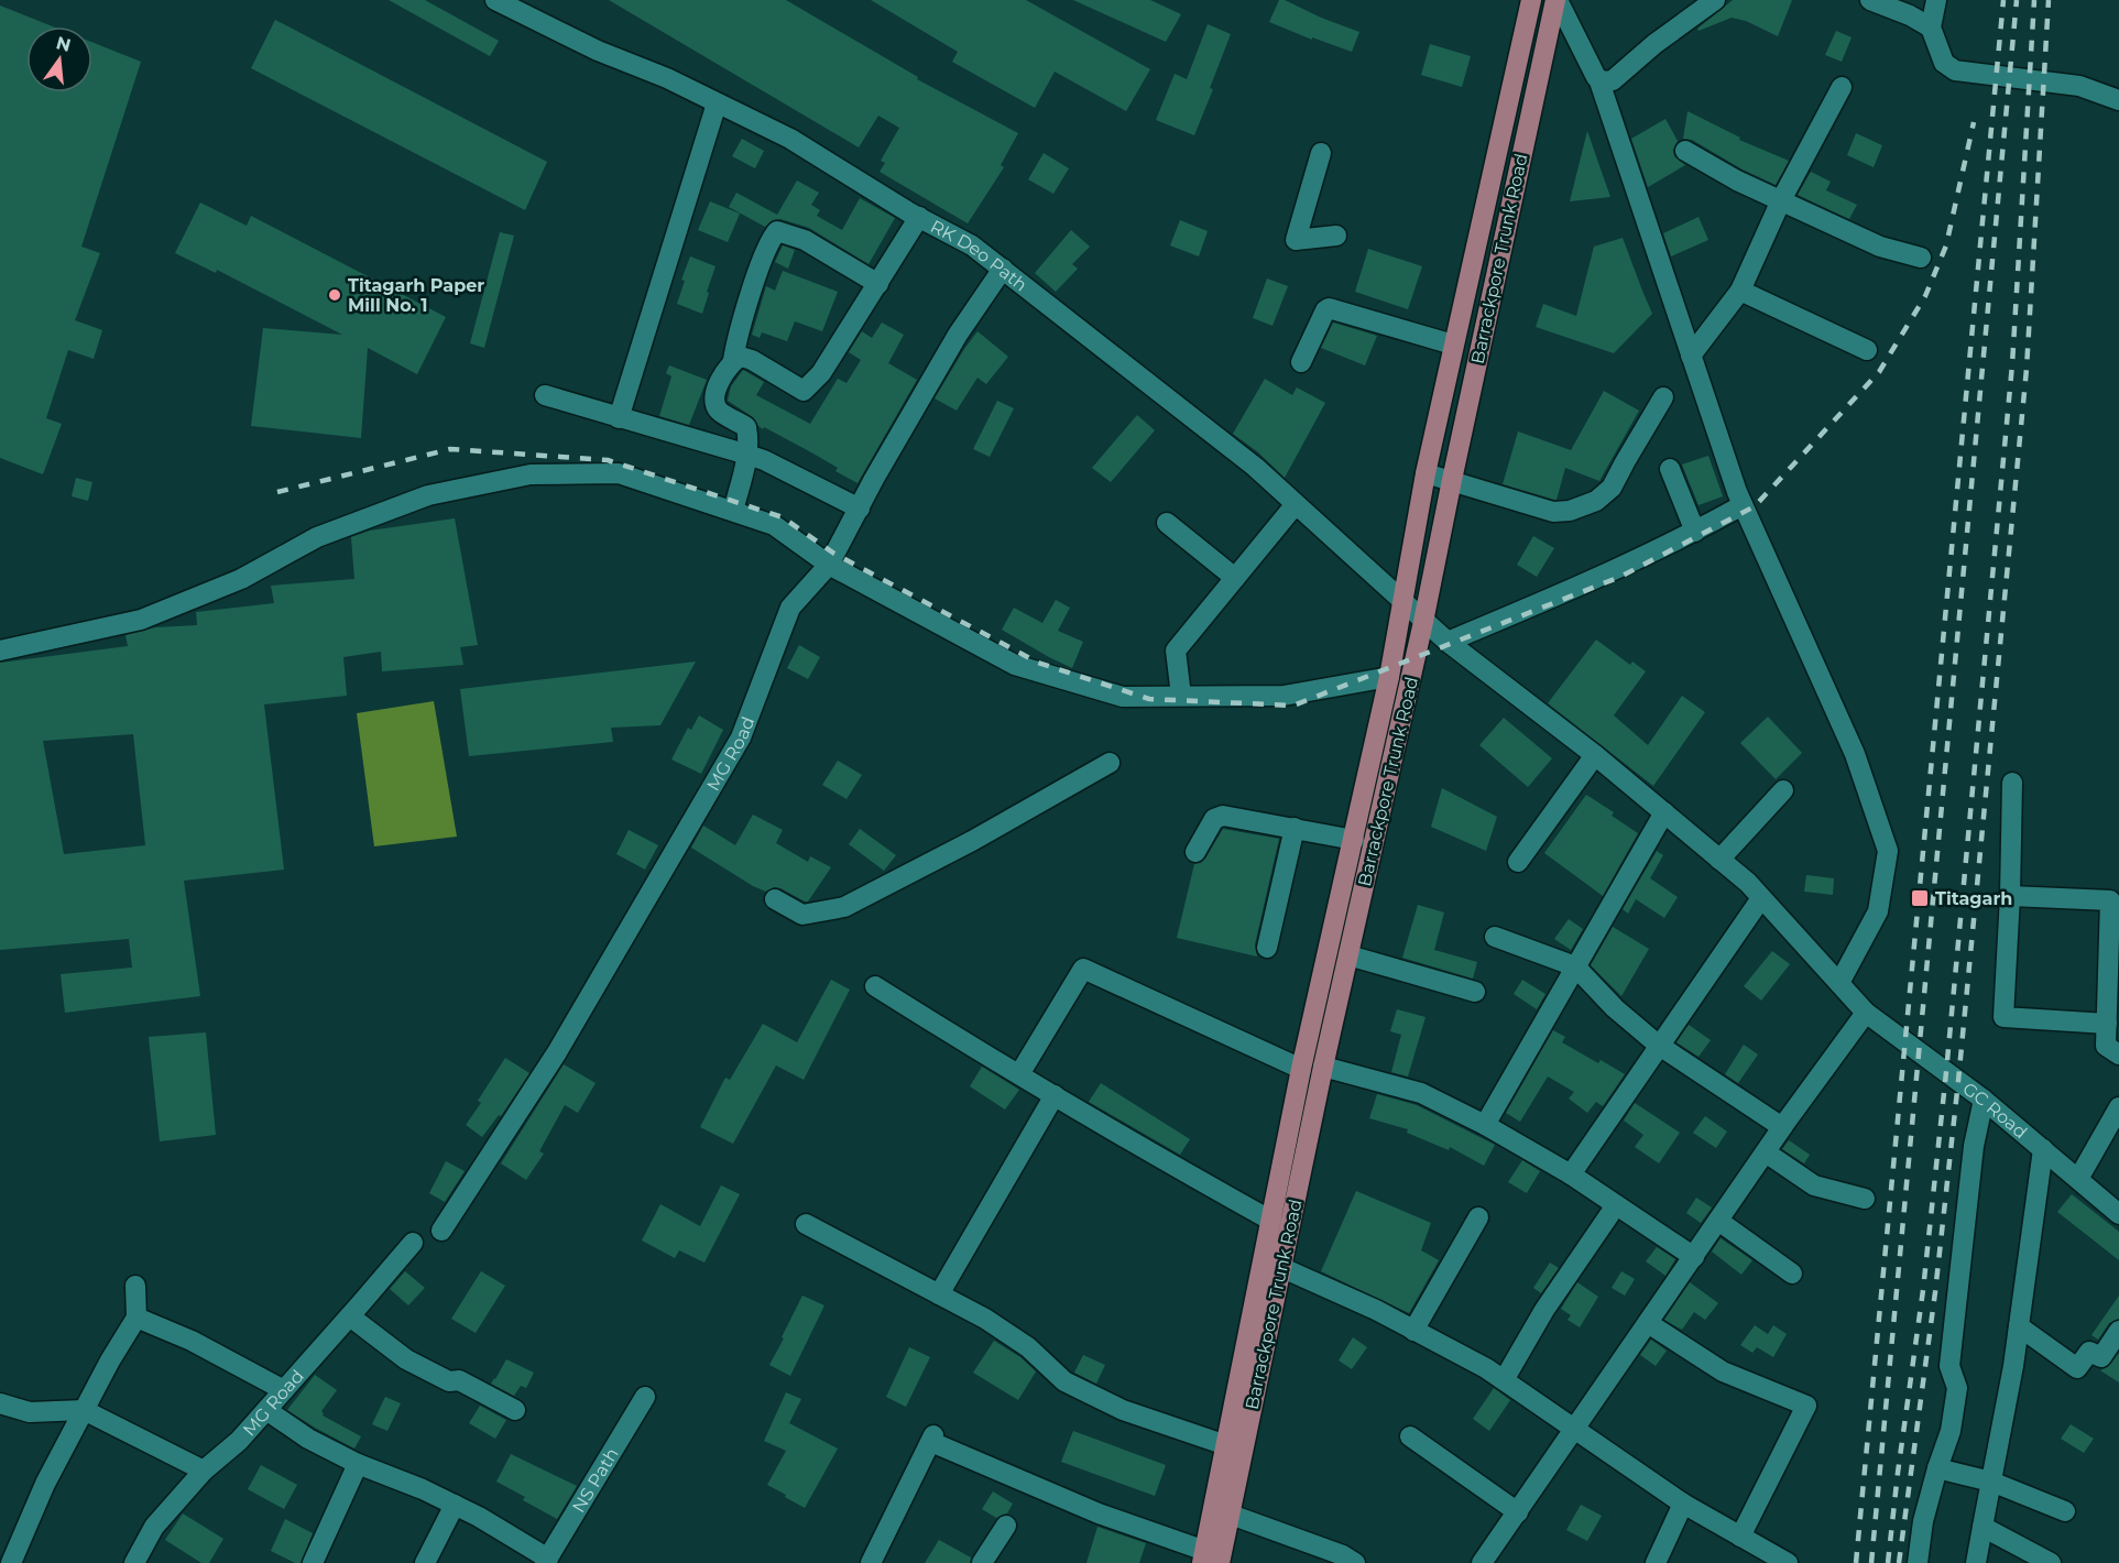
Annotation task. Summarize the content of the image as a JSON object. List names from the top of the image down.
{
  "streets": {
    "main road": ["Barrackpore Trunk Road"],
    "street": [
      "RK Deo Path",
      "MG Road",
      "GC Road",
      "NS Path"
    ]
  },
  "crossings": [
    ["RK Deo Path", "Barrackpore Trunk Road"],
    ["RK Deo Path", "MG Road"],
    ["RK Deo Path", "GC Road"]
  ],
  "places": {
    "other": ["Titagarh Paper Mill No. 1"],
    "transit": ["Titagarh"]
  },
  "north": "top"
}
